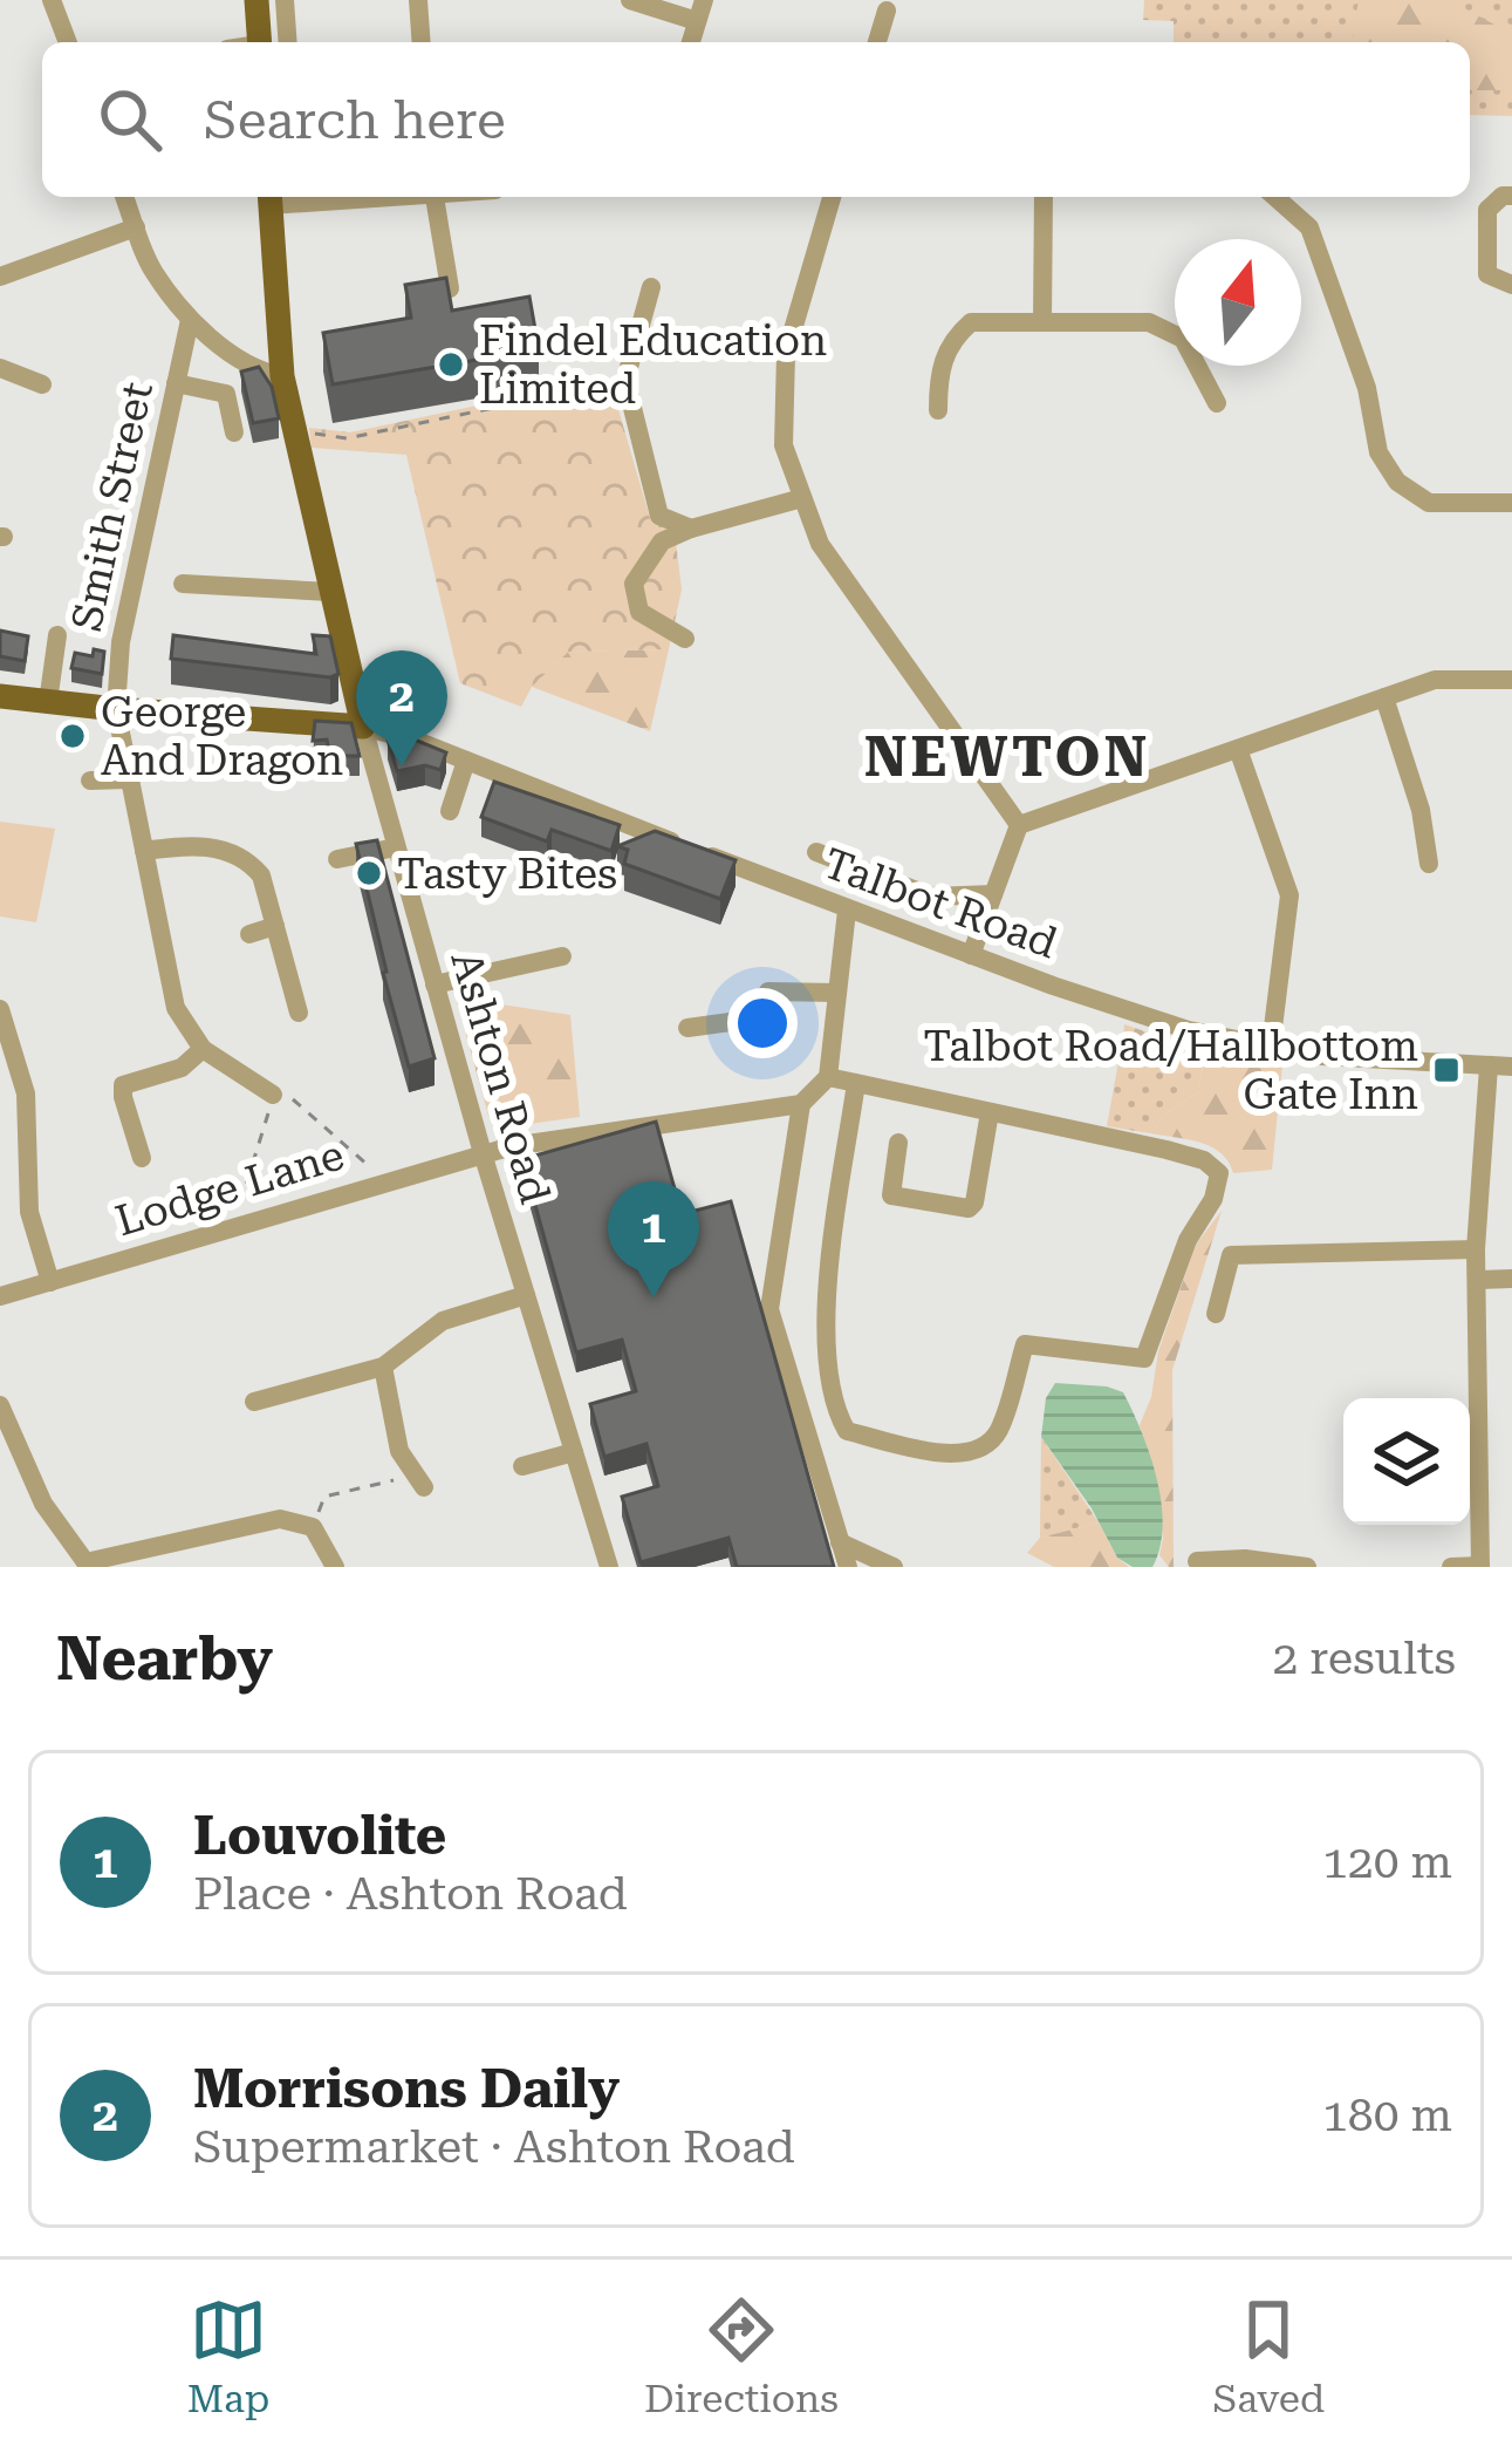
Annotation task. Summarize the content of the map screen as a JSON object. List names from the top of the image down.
{
  "streets": {
    "main road": ["Ashton Road"],
    "street": ["Smith Street", "Talbot Road", "Lodge Lane"]
  },
  "crossings": [
    ["Talbot Road", "Ashton Road"],
    ["Ashton Road", "Lodge Lane"]
  ],
  "districts": ["NEWTON"],
  "places": {
    "other": ["Findel Education Limited", "George And Dragon", "Tasty Bites"],
    "transit": ["Talbot Road/Hallbottom Gate Inn"]
  },
  "north": "top",
  "page": {
    "search": "Search here",
    "pins": ["2", "1"],
    "heading": ["Nearby", "2 results"],
    "list": [
      {
        "mark": "1",
        "name": "Louvolite",
        "note": "Place · Ashton Road",
        "value": "120 m"
      },
      {
        "mark": "2",
        "name": "Morrisons Daily",
        "note": "Supermarket · Ashton Road",
        "value": "180 m"
      }
    ],
    "nav": ["Map", "Directions", "Saved"]
  }
}
